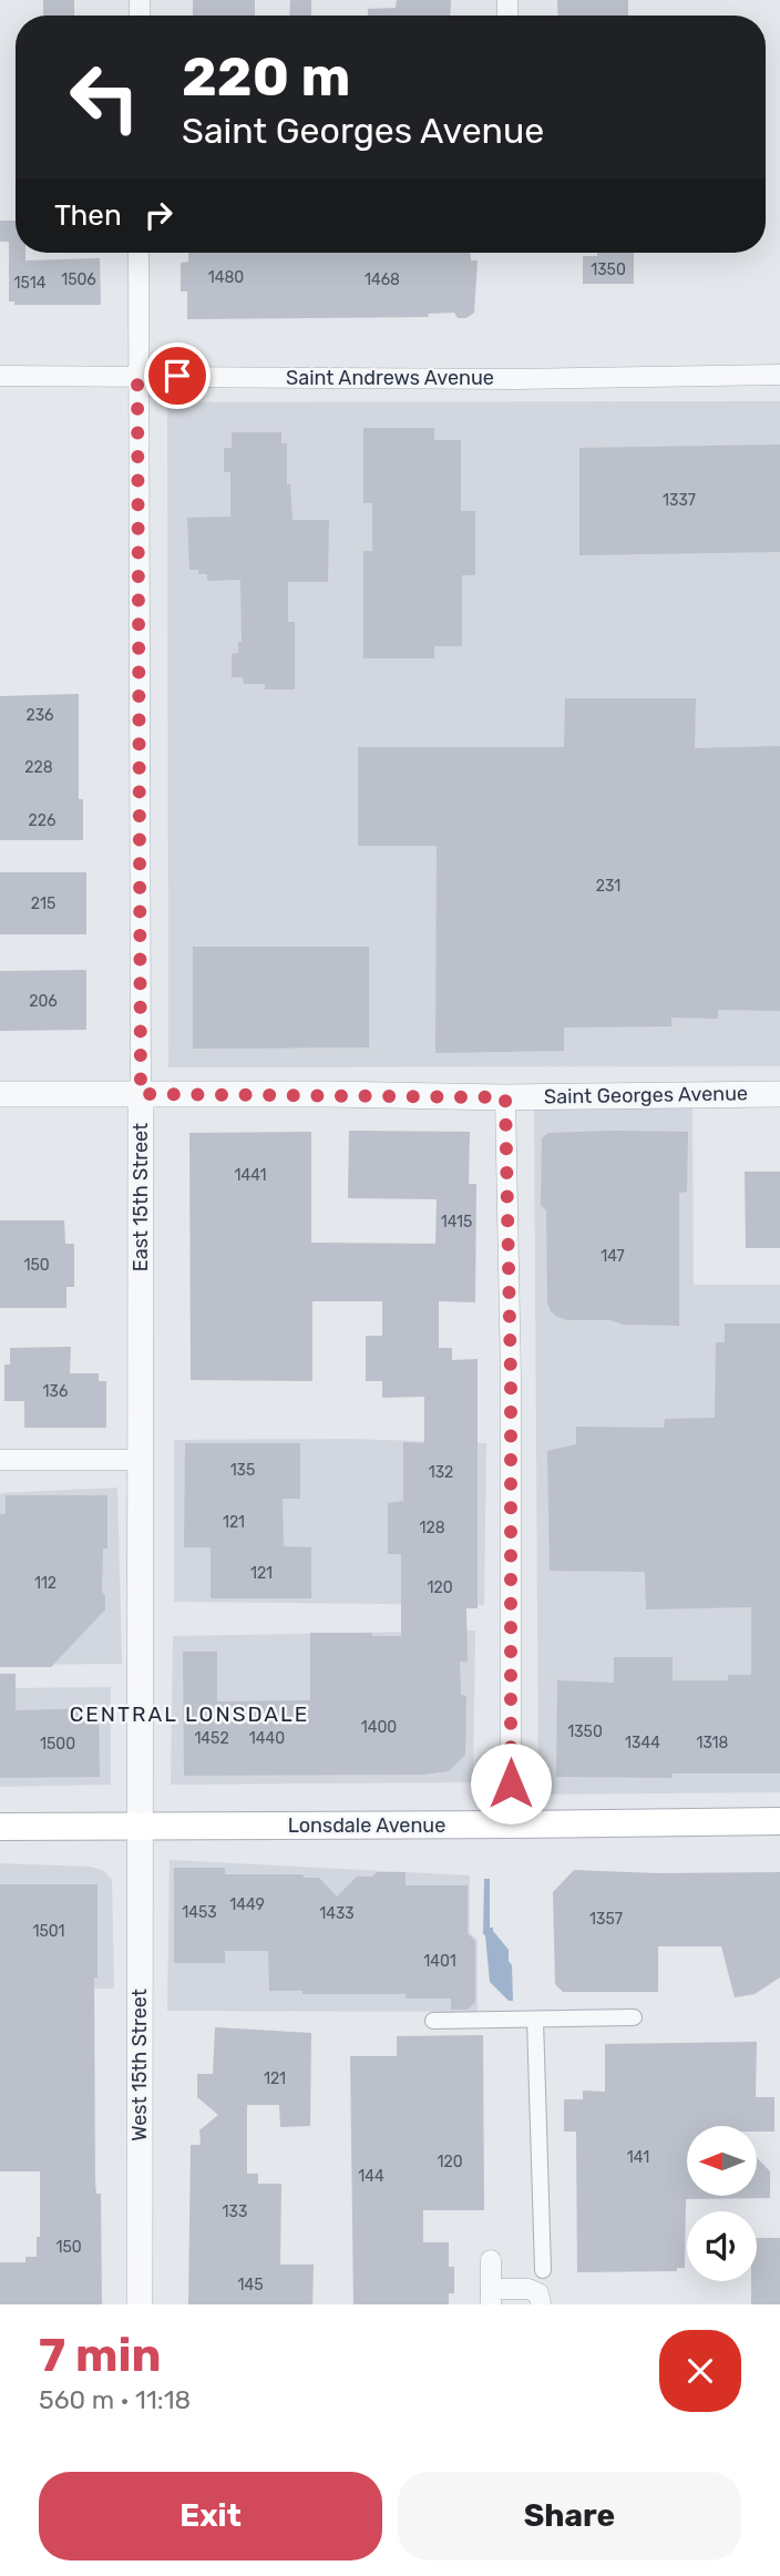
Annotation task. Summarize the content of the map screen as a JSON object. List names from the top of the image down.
{
  "streets": {
    "main road": ["Lonsdale Avenue"],
    "street": [
      "Saint Andrews Avenue",
      "Saint Georges Avenue",
      "East 15th Street",
      "West 15th Street"
    ]
  },
  "crossings": [
    ["Saint Andrews Avenue", "East 15th Street"],
    ["Saint Georges Avenue", "East 15th Street"],
    ["East 15th Street", "Lonsdale Avenue"],
    ["East 15th Street", "West 15th Street"],
    ["Lonsdale Avenue", "West 15th Street"]
  ],
  "districts": ["CENTRAL LONSDALE"],
  "house_numbers": [
    "1350",
    "1480",
    "1506",
    "1468",
    "1514",
    "1337",
    "236",
    "228",
    "226",
    "231",
    "215",
    "206",
    "1441",
    "1415",
    "147",
    "150",
    "136",
    "135",
    "132",
    "121",
    "128",
    "121",
    "112",
    "120",
    "1400",
    "1350",
    "1452",
    "1440",
    "1344",
    "1318",
    "1500",
    "1449",
    "1453",
    "1433",
    "1357",
    "1501",
    "1401",
    "121",
    "141",
    "120",
    "144",
    "133",
    "150",
    "145"
  ],
  "north": "left",
  "page": {
    "turn": ["220 m", "Saint Georges Avenue"],
    "then": "Then",
    "heading": ["7 min", "560 m · 11:18"],
    "buttons": ["Exit", "Share"]
  }
}
